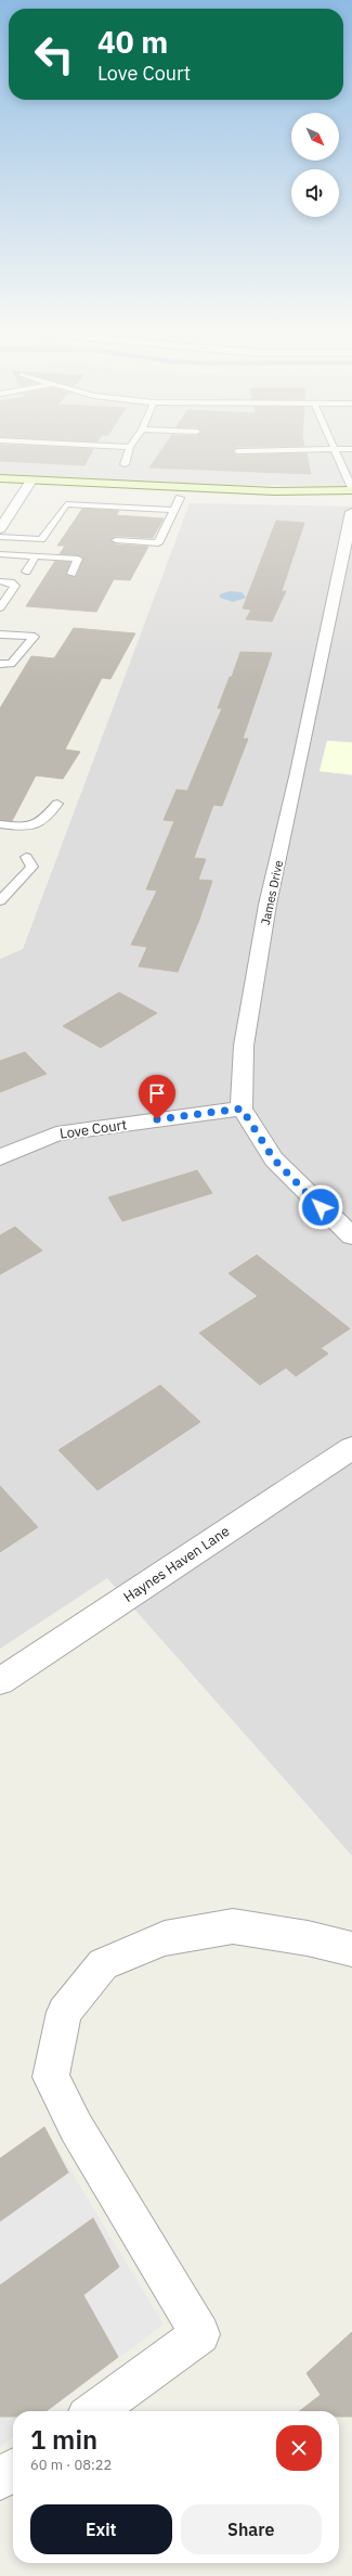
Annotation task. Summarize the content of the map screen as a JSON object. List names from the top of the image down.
{
  "streets": {
    "street": ["James Drive", "Love Court", "Haynes Haven Lane"]
  },
  "crossings": [
    ["James Drive", "Love Court"]
  ],
  "north": "bottom right",
  "page": {
    "turn": ["40 m", "Love Court"],
    "heading": ["1 min", "60 m · 08:22"],
    "buttons": ["Exit", "Share"]
  }
}
